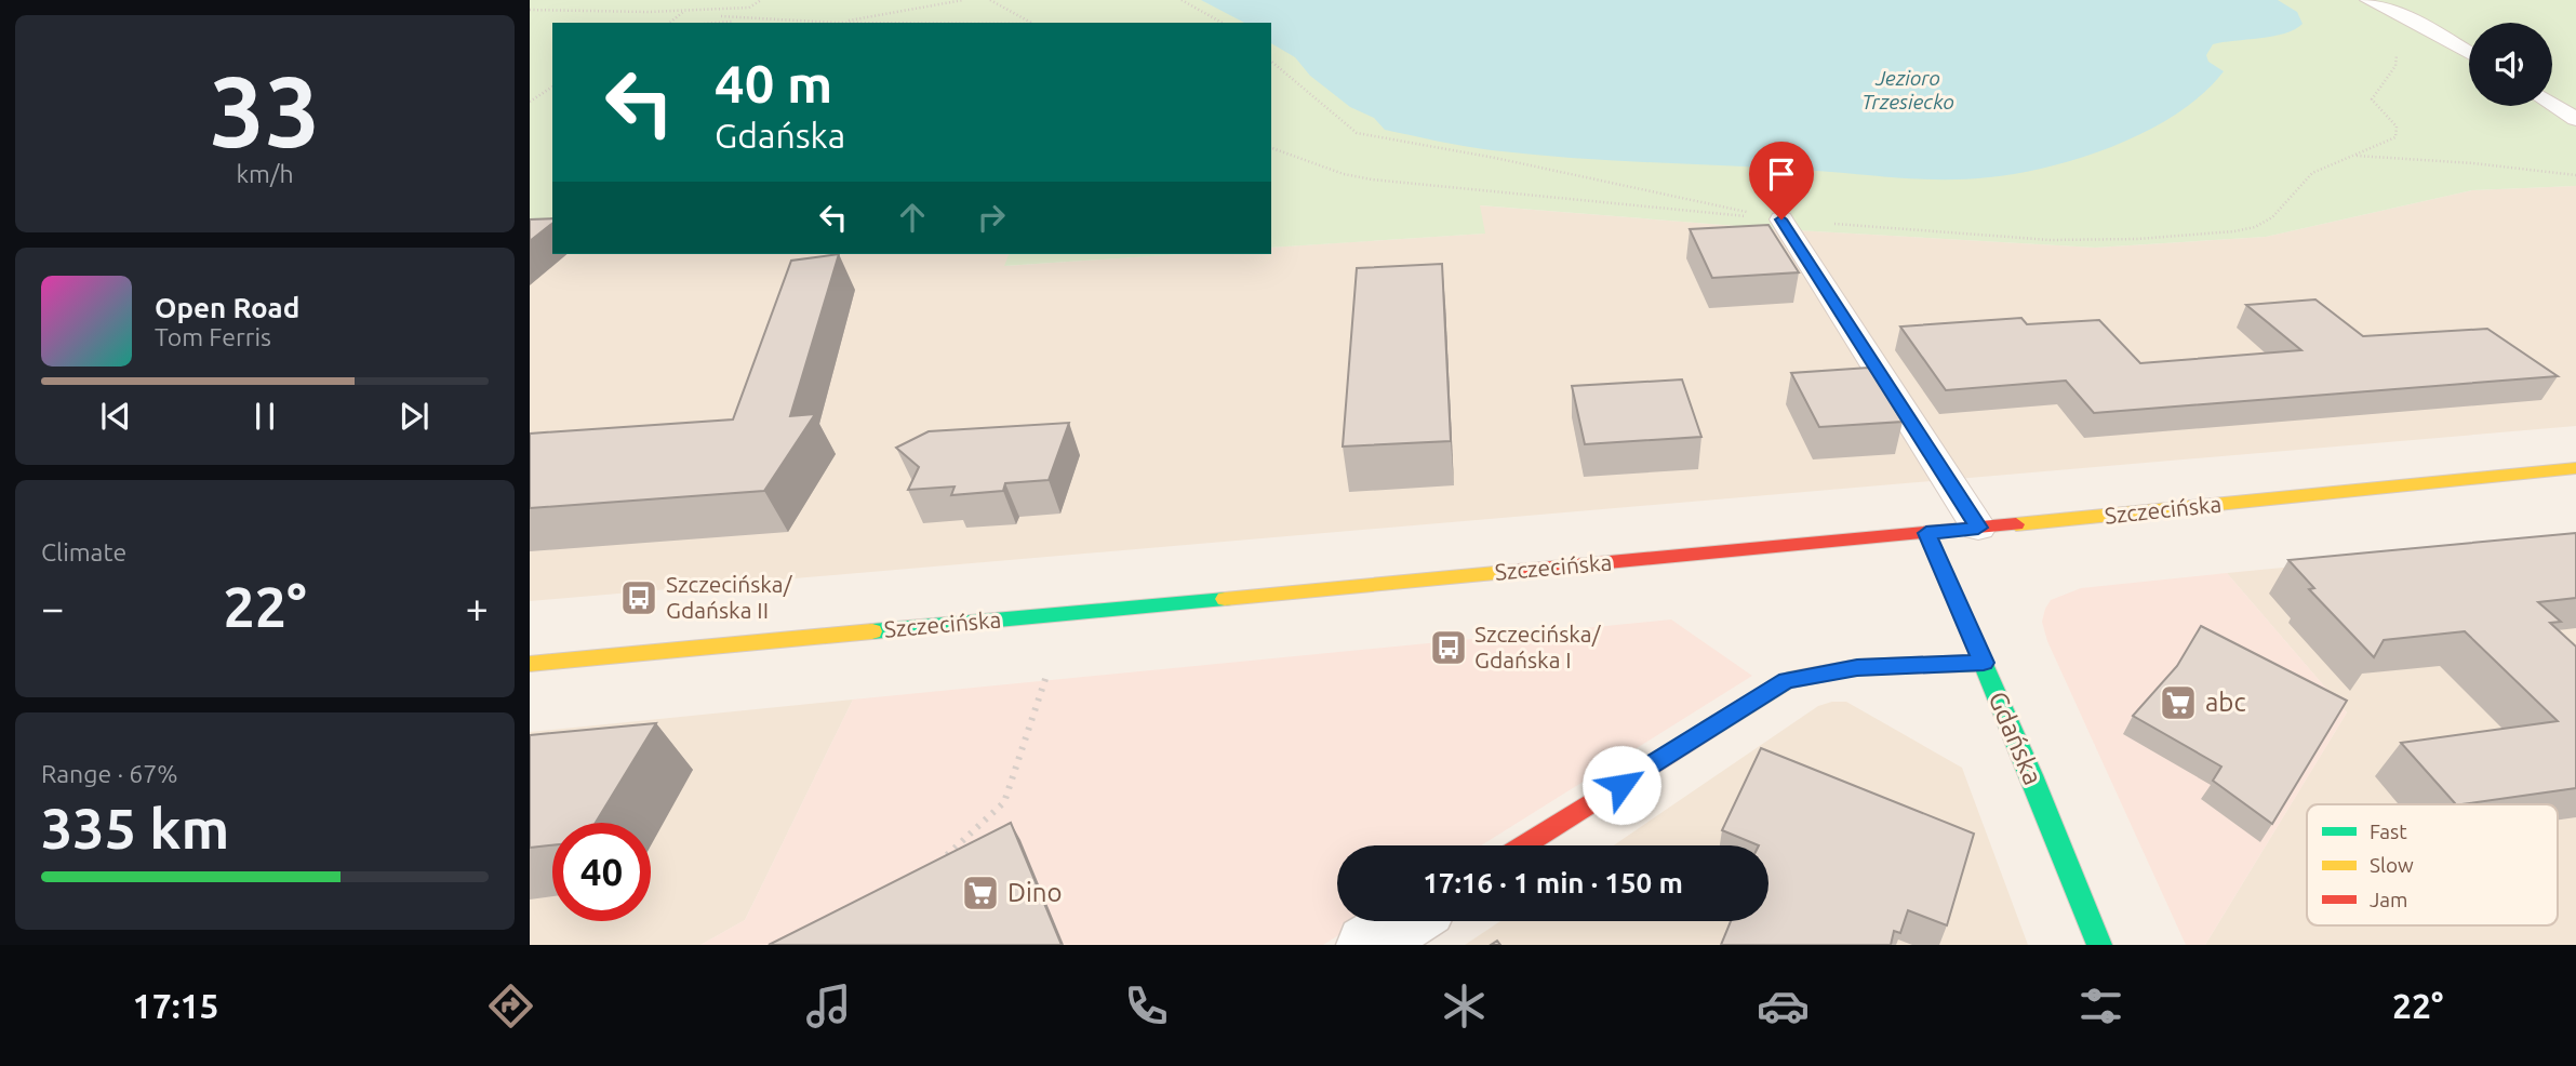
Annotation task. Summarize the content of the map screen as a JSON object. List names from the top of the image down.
{
  "streets": {
    "street": ["Szczecińska", "Gdańska"]
  },
  "crossings": [
    ["Szczecińska", "Gdańska"]
  ],
  "water": ["Jezioro Trzesiecko"],
  "places": {
    "bus stop": ["Szczecińska/ Gdańska II", "Szczecińska/ Gdańska I"],
    "supermarket": ["abc", "Dino"]
  },
  "legend": ["Fast", "Slow", "Jam"],
  "page": {
    "tile": [
      ["33", "km/h"],
      "Climate",
      ["Range · 67%", "335 km"]
    ],
    "turn": ["40 m", "Gdańska"],
    "song": ["Open Road", "Tom Ferris"],
    "heat": ["−", "22°", "+"],
    "limit": "40",
    "trip": "17:16 · 1 min · 150 m",
    "tabs": ["17:15", "22°"]
  }
}
